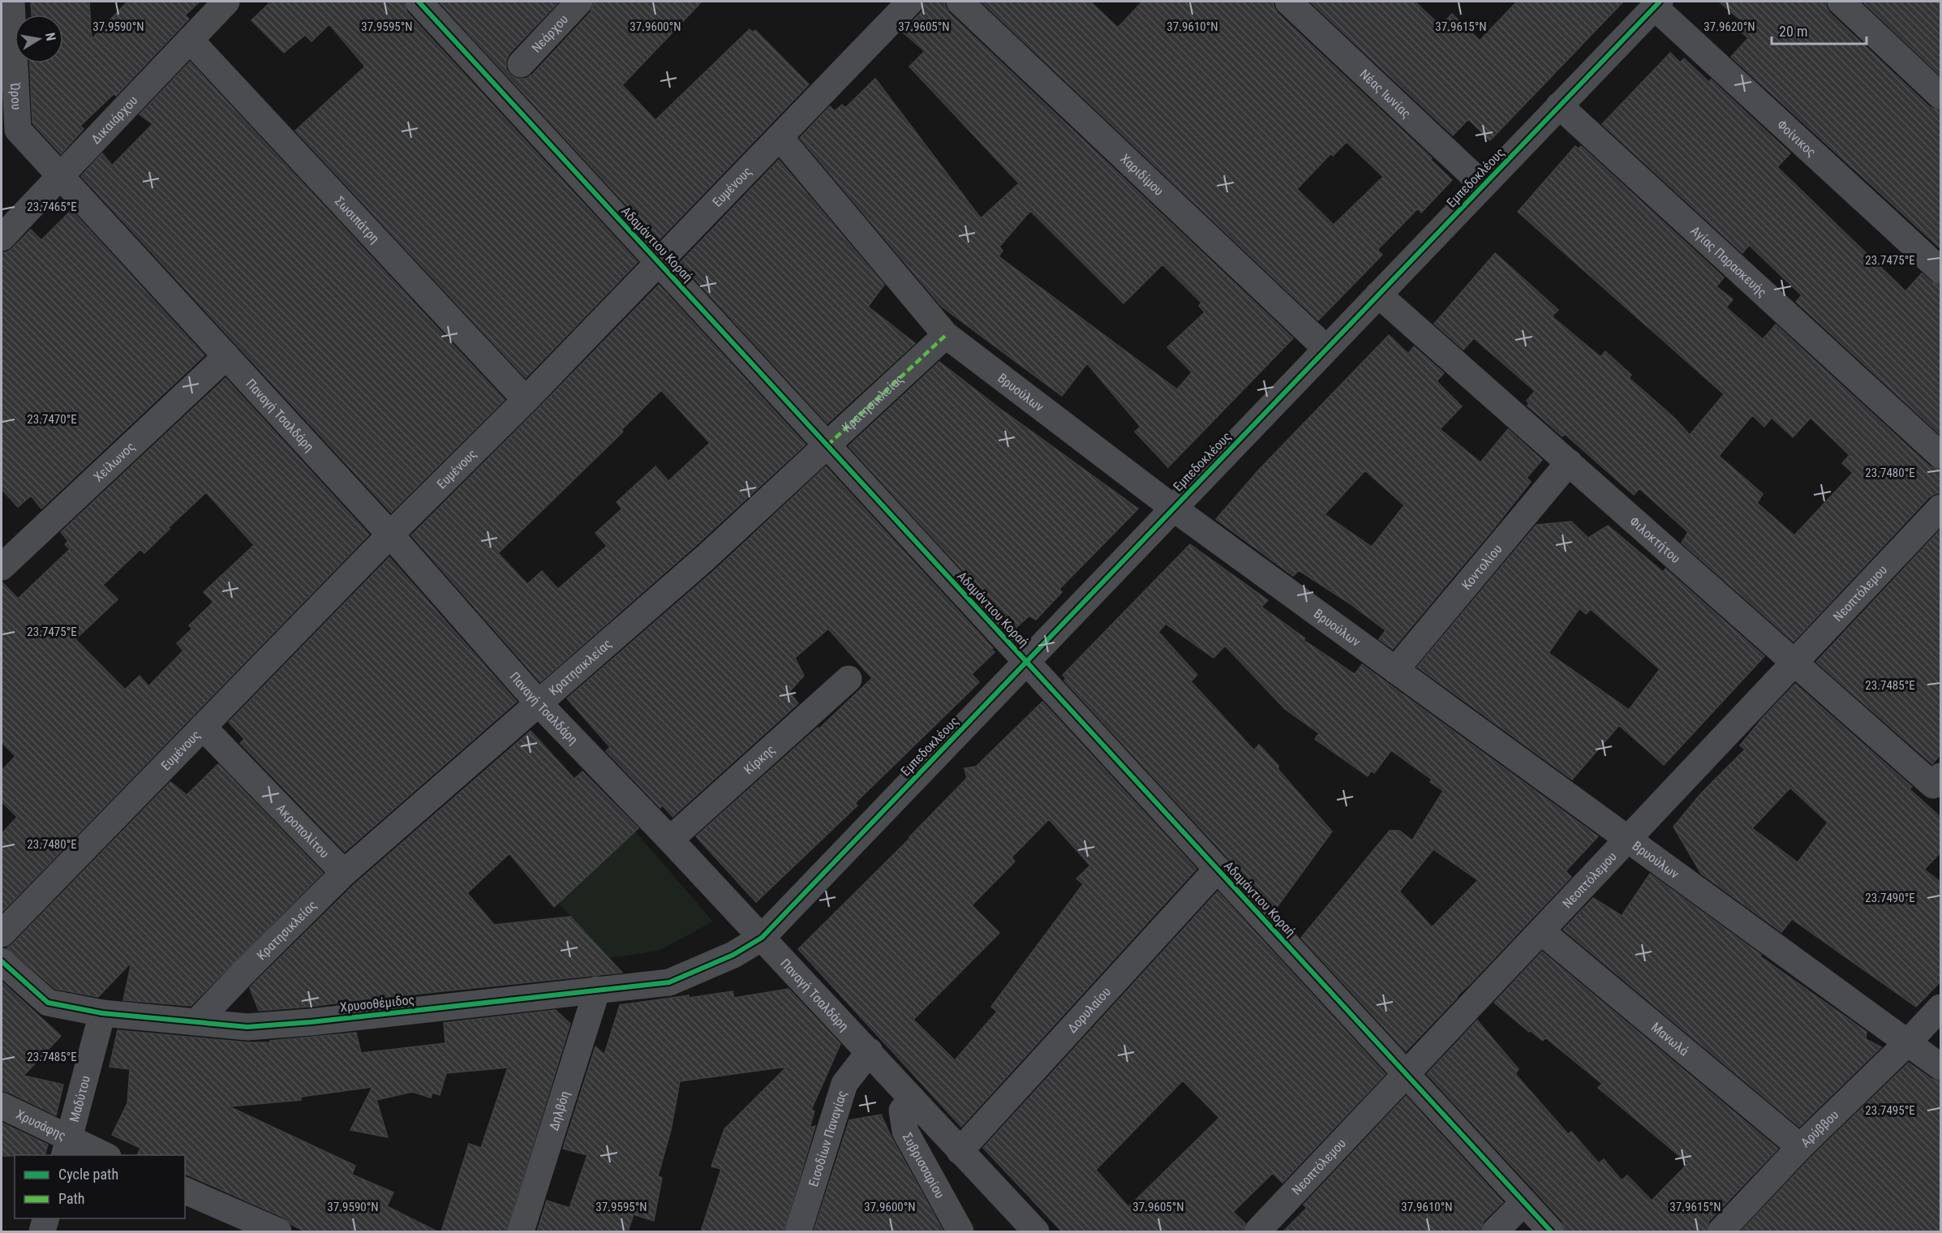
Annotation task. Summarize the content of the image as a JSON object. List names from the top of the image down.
{
  "streets": {
    "street": [
      "Νεάρχου",
      "Νέας Ιωνίας",
      "Ώρου",
      "Δικαιάρχου",
      "Φοίνικος",
      "Χαριδίμου",
      "Εμπεδοκλέους",
      "Ευμένους",
      "Σωσιπάτρη",
      "Αδαμάντιου Κοραή",
      "Αγίας Παρασκευής",
      "Βρυούλων",
      "Κρατησικλείας",
      "Παναγή Τσαλδάρη",
      "Χείλωνος",
      "Φιλοκτήτου",
      "Κοντολίου",
      "Νεοπτόλεμου",
      "Κίρκης",
      "Ακροπολίτου",
      "Χρυσοθέμιδος",
      "Δορυλαίου",
      "Μανωλά",
      "Μαδύτου",
      "Δηλβόη",
      "Χρυσάφης",
      "Αρύββου",
      "Εισοδίων Παναγίας",
      "Συβρισσαρίου"
    ]
  },
  "crossings": [
    ["Νέας Ιωνίας", "Εμπεδοκλέους"],
    ["Ώρου", "Δικαιάρχου"],
    ["Ώρου", "Παναγή Τσαλδάρη"],
    ["Δικαιάρχου", "Σωσιπάτρη"],
    ["Δικαιάρχου", "Παναγή Τσαλδάρη"],
    ["Φοίνικος", "Εμπεδοκλέους"],
    ["Χαριδίμου", "Εμπεδοκλέους"],
    ["Εμπεδοκλέους", "Αδαμάντιου Κοραή"],
    ["Εμπεδοκλέους", "Αγίας Παρασκευής"],
    ["Εμπεδοκλέους", "Βρυούλων"],
    ["Εμπεδοκλέους", "Παναγή Τσαλδάρη"],
    ["Εμπεδοκλέους", "Φιλοκτήτου"],
    ["Εμπεδοκλέους", "Χρυσοθέμιδος"],
    ["Ευμένους", "Σωσιπάτρη"],
    ["Ευμένους", "Αδαμάντιου Κοραή"],
    ["Ευμένους", "Βρυούλων"],
    ["Ευμένους", "Παναγή Τσαλδάρη"],
    ["Ευμένους", "Ακροπολίτου"],
    ["Αδαμάντιου Κοραή", "Κρατησικλείας"],
    ["Αδαμάντιου Κοραή", "Νεοπτόλεμου"],
    ["Αδαμάντιου Κοραή", "Δορυλαίου"],
    ["Βρυούλων", "Κρατησικλείας"],
    ["Βρυούλων", "Κοντολίου"],
    ["Βρυούλων", "Νεοπτόλεμου"],
    ["Βρυούλων", "Αρύββου"],
    ["Κρατησικλείας", "Παναγή Τσαλδάρη"],
    ["Κρατησικλείας", "Ακροπολίτου"],
    ["Κρατησικλείας", "Χρυσοθέμιδος"],
    ["Παναγή Τσαλδάρη", "Χείλωνος"],
    ["Παναγή Τσαλδάρη", "Κίρκης"],
    ["Παναγή Τσαλδάρη", "Χρυσοθέμιδος"],
    ["Παναγή Τσαλδάρη", "Δορυλαίου"],
    ["Παναγή Τσαλδάρη", "Εισοδίων Παναγίας"],
    ["Παναγή Τσαλδάρη", "Συβρισσαρίου"],
    ["Φιλοκτήτου", "Κοντολίου"],
    ["Φιλοκτήτου", "Νεοπτόλεμου"],
    ["Νεοπτόλεμου", "Μανωλά"],
    ["Χρυσοθέμιδος", "Μαδύτου"],
    ["Χρυσοθέμιδος", "Δηλβόη"],
    ["Μανωλά", "Αρύββου"],
    ["Μαδύτου", "Χρυσάφης"]
  ],
  "legend": ["Cycle path", "Path"],
  "scale_bar": "20 m",
  "north": "right",
  "coordinates": [
    "37.9590°N",
    "37.9595°N",
    "37.9600°N",
    "37.9605°N",
    "37.9610°N",
    "37.9615°N",
    "37.9620°N",
    "23.7465°E",
    "23.7475°E",
    "23.7470°E",
    "23.7480°E",
    "23.7485°E",
    "23.7490°E",
    "23.7495°E"
  ]
}
